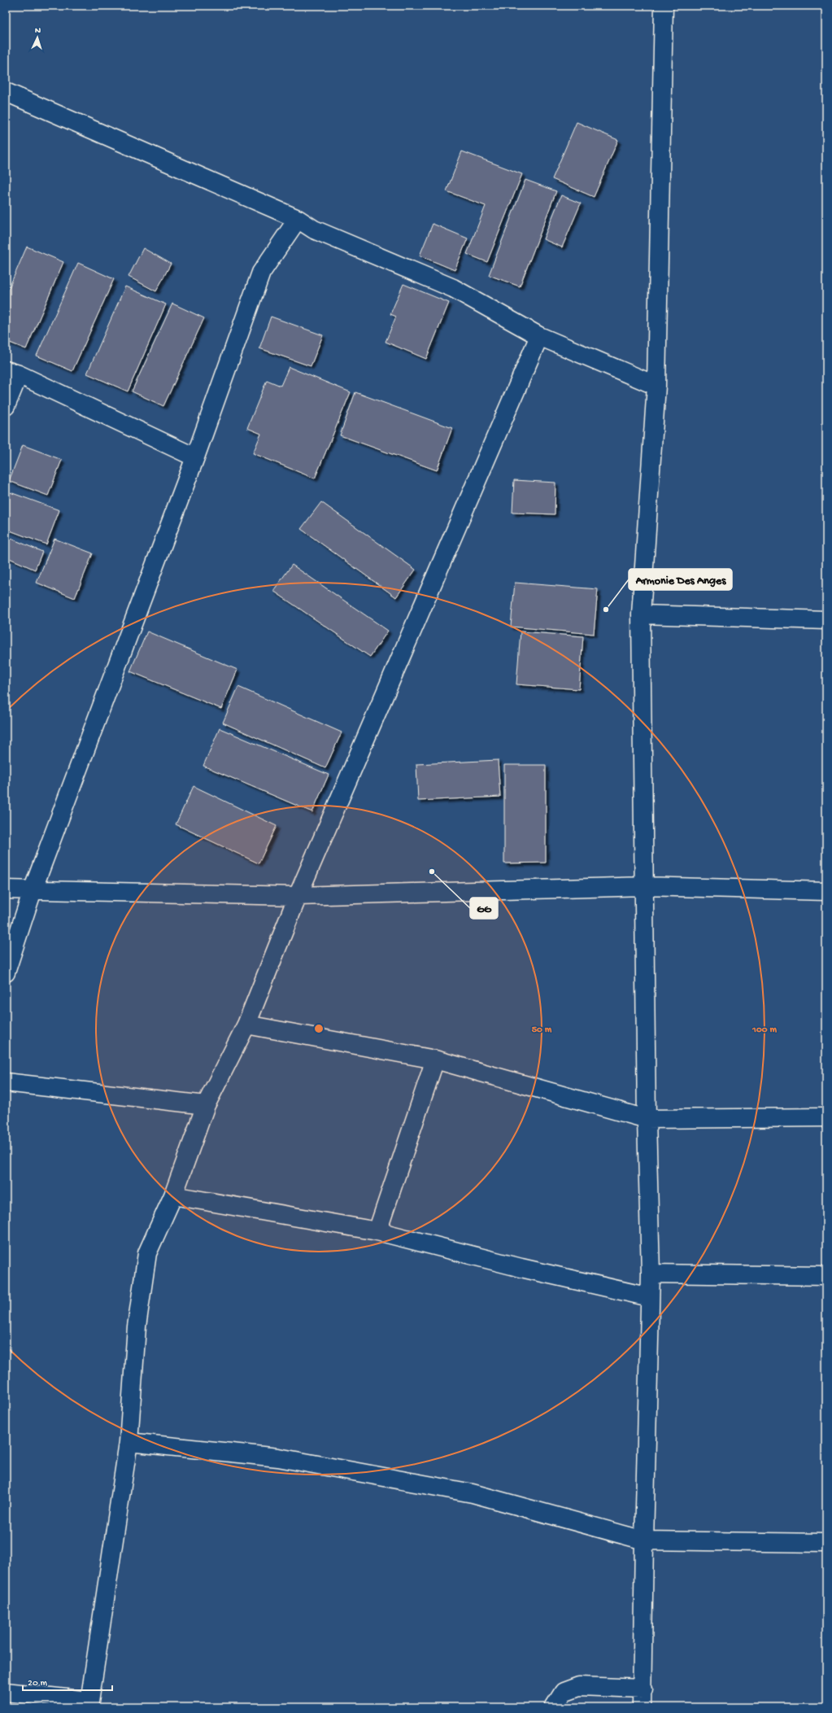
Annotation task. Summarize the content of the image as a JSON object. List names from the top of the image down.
{
  "places": ["Armonie Des Anges", "GG"],
  "scale_bar": "20 m",
  "north": "top",
  "rings": ["50 m", "100 m"]
}
